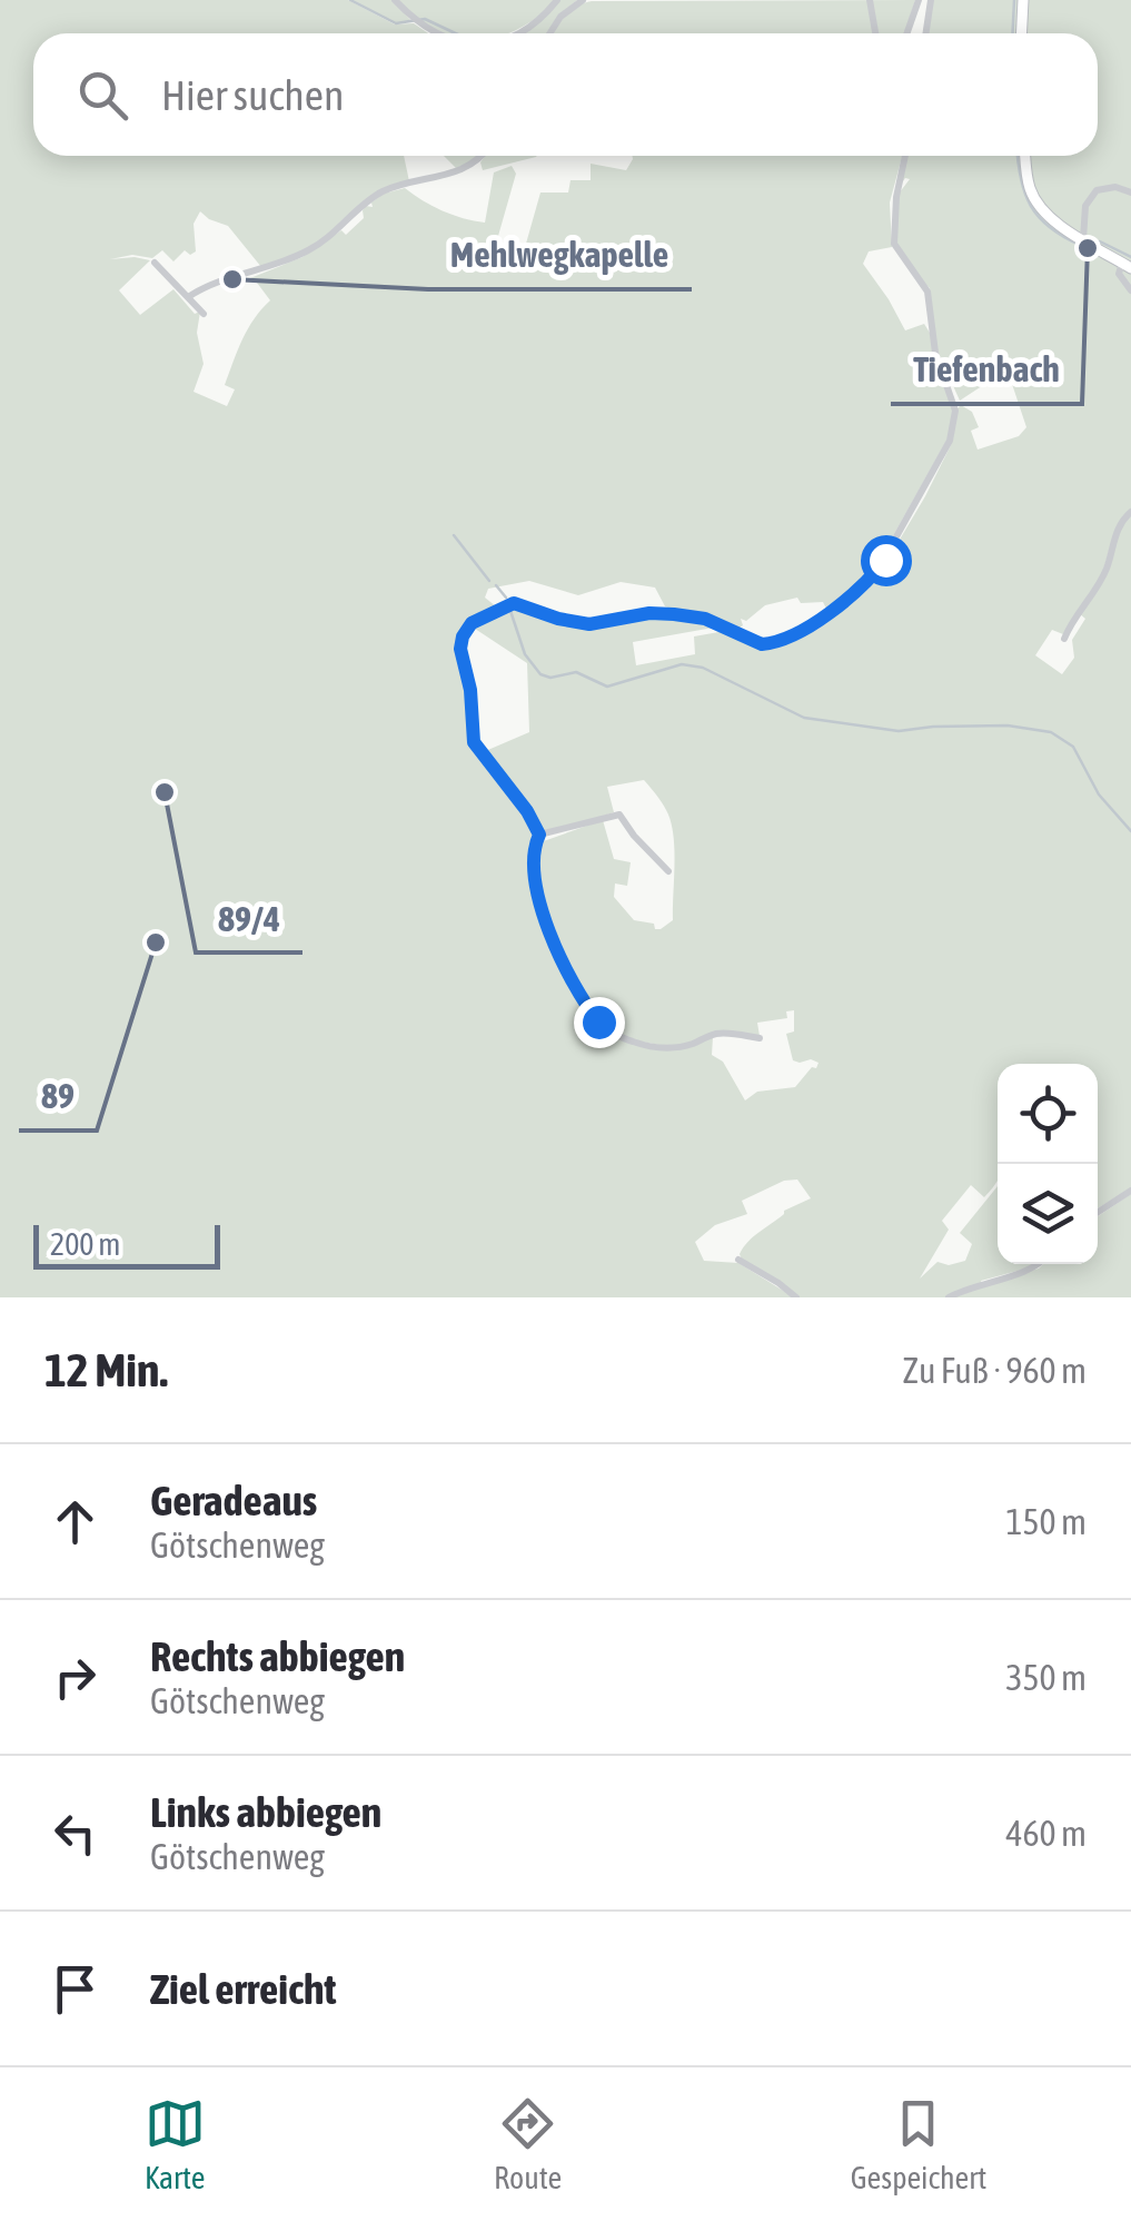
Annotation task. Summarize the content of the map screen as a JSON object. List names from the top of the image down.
{
  "places": [
    "Tiefenbach",
    "Mehlwegkapelle",
    "89/4",
    "89"
  ],
  "scale_bar": "200 m",
  "page": {
    "search": "Hier suchen",
    "scale": "200 m",
    "heading": ["12 Min.", "Zu Fuß · 960 m"],
    "list": [
      ["Geradeaus", "Götschenweg", "150 m"],
      ["Rechts abbiegen", "Götschenweg", "350 m"],
      ["Links abbiegen", "Götschenweg", "460 m"],
      "Ziel erreicht"
    ],
    "nav": ["Karte", "Route", "Gespeichert"]
  }
}
